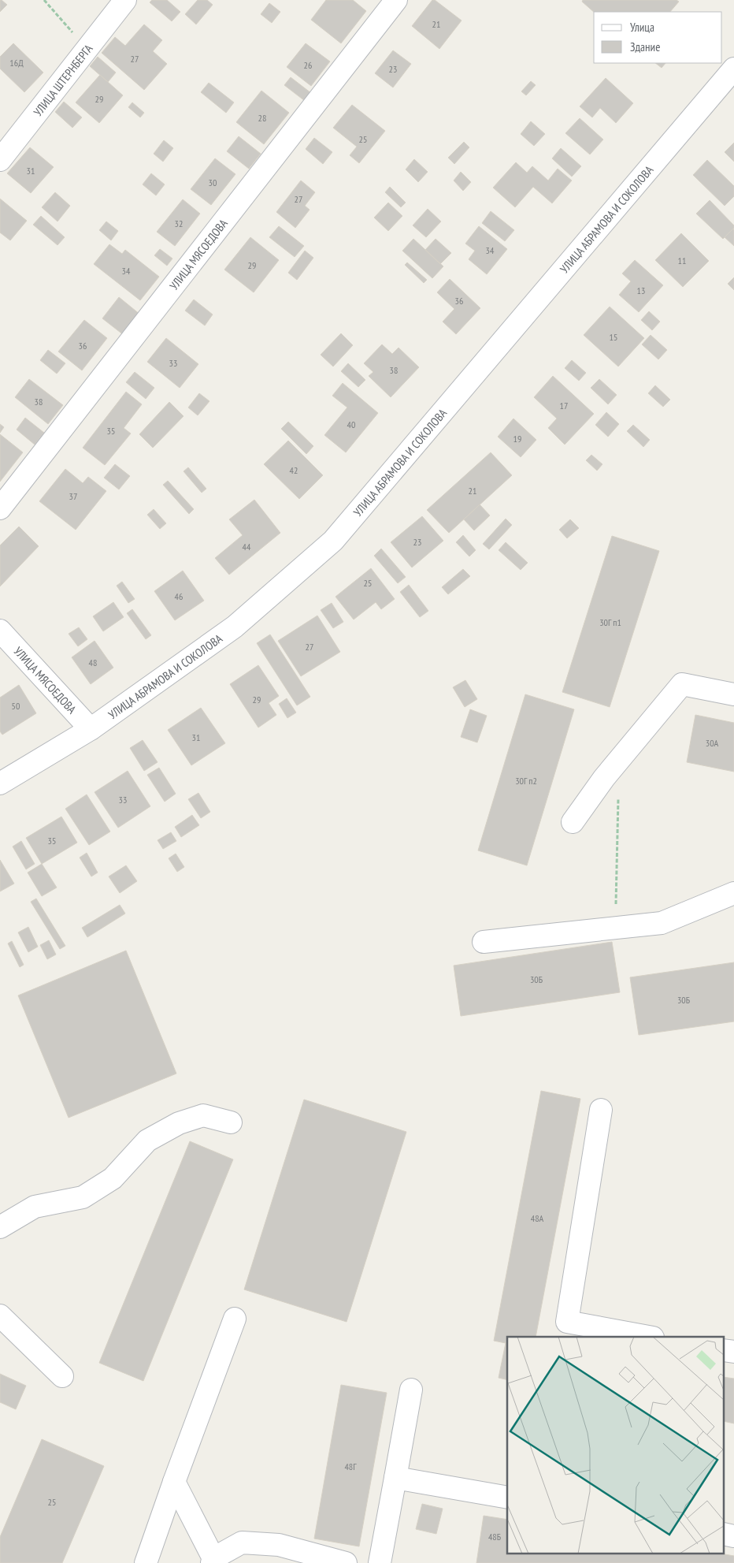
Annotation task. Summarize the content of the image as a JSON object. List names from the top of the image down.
{
  "streets": {
    "street": ["УЛИЦА ШТЕРНБЕРГА", "УЛИЦА АБРАМОВА И СОКОЛОВА", "УЛИЦА МЯСОЕДОВА"]
  },
  "crossings": [
    ["УЛИЦА АБРАМОВА И СОКОЛОВА", "УЛИЦА МЯСОЕДОВА"]
  ],
  "house_numbers": [
    "21",
    "27",
    "16Д",
    "26",
    "23",
    "29",
    "28",
    "25",
    "31",
    "30",
    "27",
    "32",
    "34",
    "11",
    "29",
    "34",
    "13",
    "36",
    "15",
    "36",
    "33",
    "38",
    "38",
    "17",
    "40",
    "35",
    "19",
    "42",
    "21",
    "37",
    "23",
    "44",
    "25",
    "46",
    "30Г п1",
    "27",
    "48",
    "29",
    "50",
    "31",
    "30А",
    "30Г п2",
    "33",
    "35",
    "30Б",
    "30Б",
    "48А",
    "48Г",
    "25",
    "48Б"
  ],
  "legend": ["Улица", "Здание"]
}
